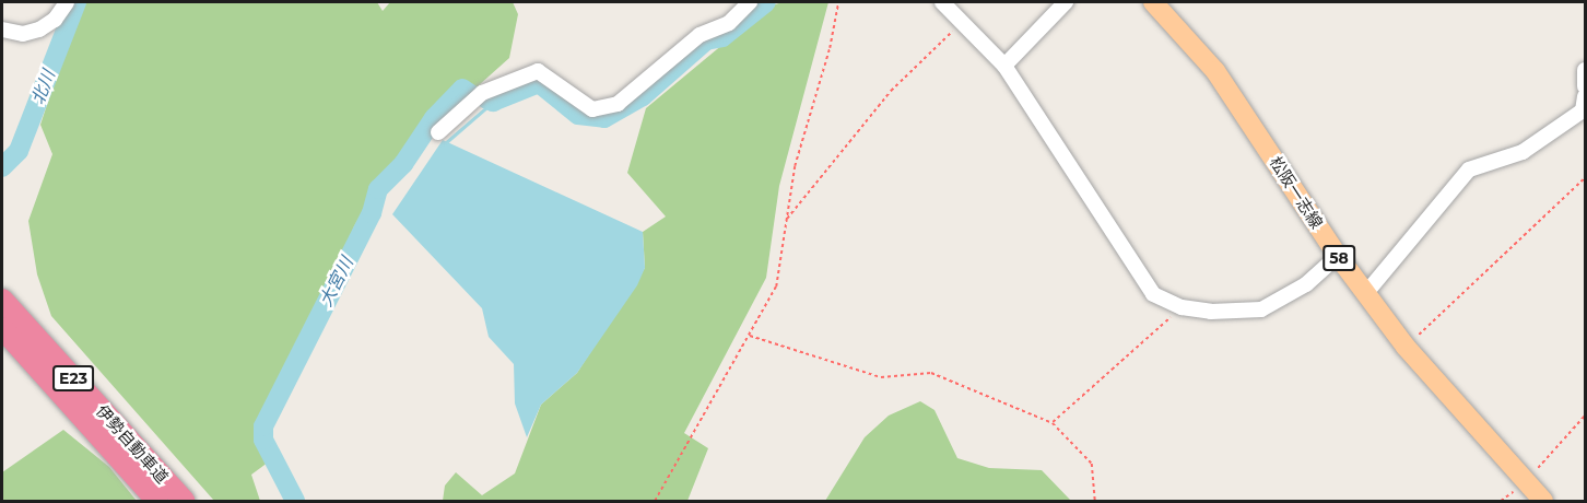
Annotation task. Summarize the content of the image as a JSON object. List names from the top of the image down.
{
  "streets": {
    "highway": ["E23", "伊勢自動車道"],
    "main road": ["松阪一志線", "58"]
  },
  "water": ["北川", "大宮川"]
}
